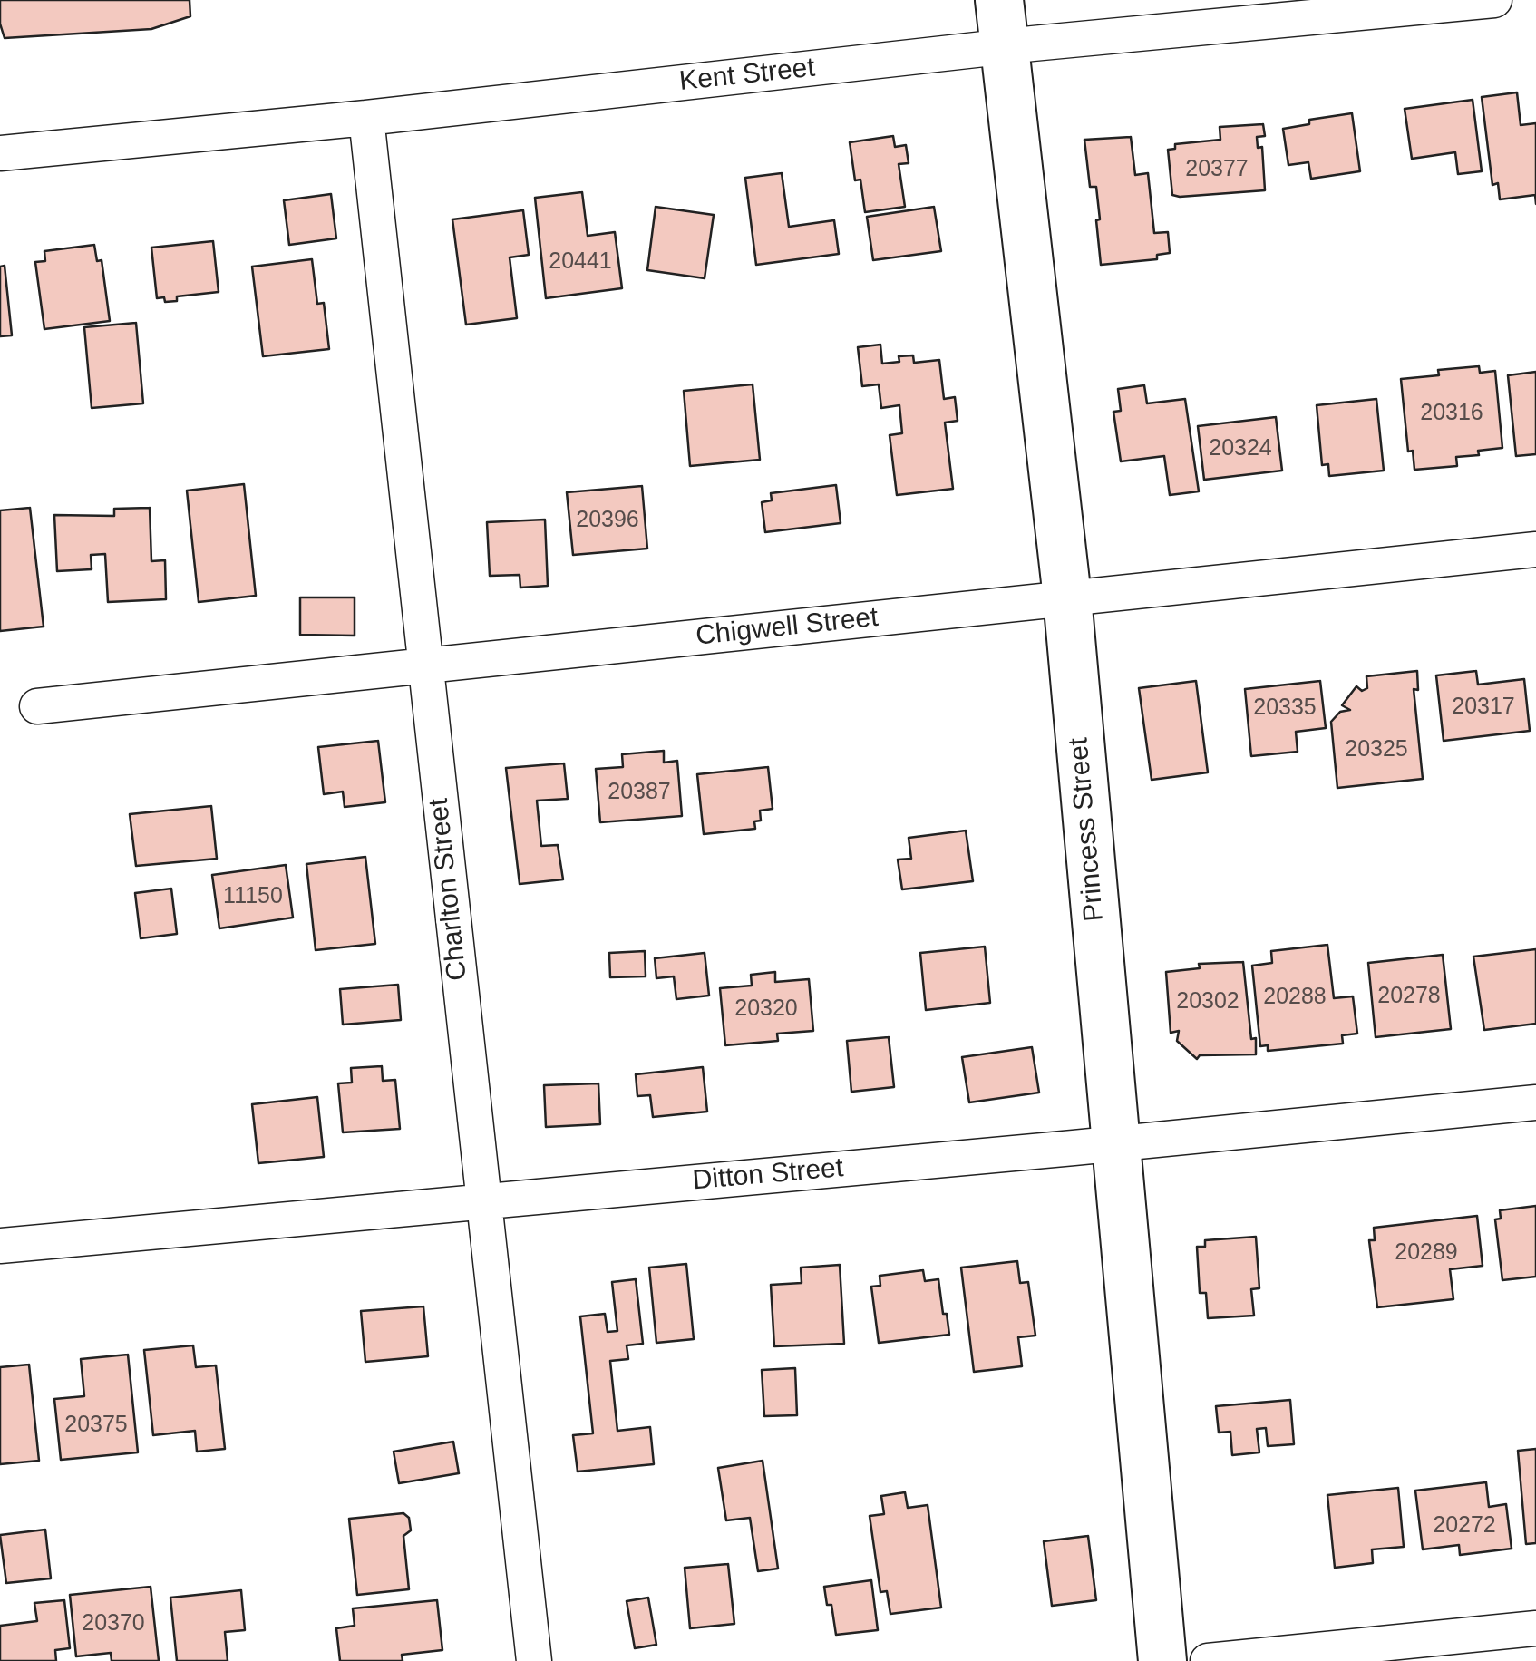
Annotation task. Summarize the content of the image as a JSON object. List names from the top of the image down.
{
  "streets": {
    "street": [
      "Kent Street",
      "Chigwell Street",
      "Princess Street",
      "Charlton Street",
      "Ditton Street"
    ]
  },
  "crossings": [
    ["Kent Street", "Princess Street"],
    ["Kent Street", "Charlton Street"],
    ["Chigwell Street", "Princess Street"],
    ["Chigwell Street", "Charlton Street"],
    ["Princess Street", "Ditton Street"],
    ["Charlton Street", "Ditton Street"]
  ],
  "house_numbers": [
    "20377",
    "20441",
    "20316",
    "20324",
    "20396",
    "20317",
    "20335",
    "20325",
    "20387",
    "11150",
    "20278",
    "20288",
    "20302",
    "20320",
    "20289",
    "20375",
    "20272",
    "20370"
  ]
}
